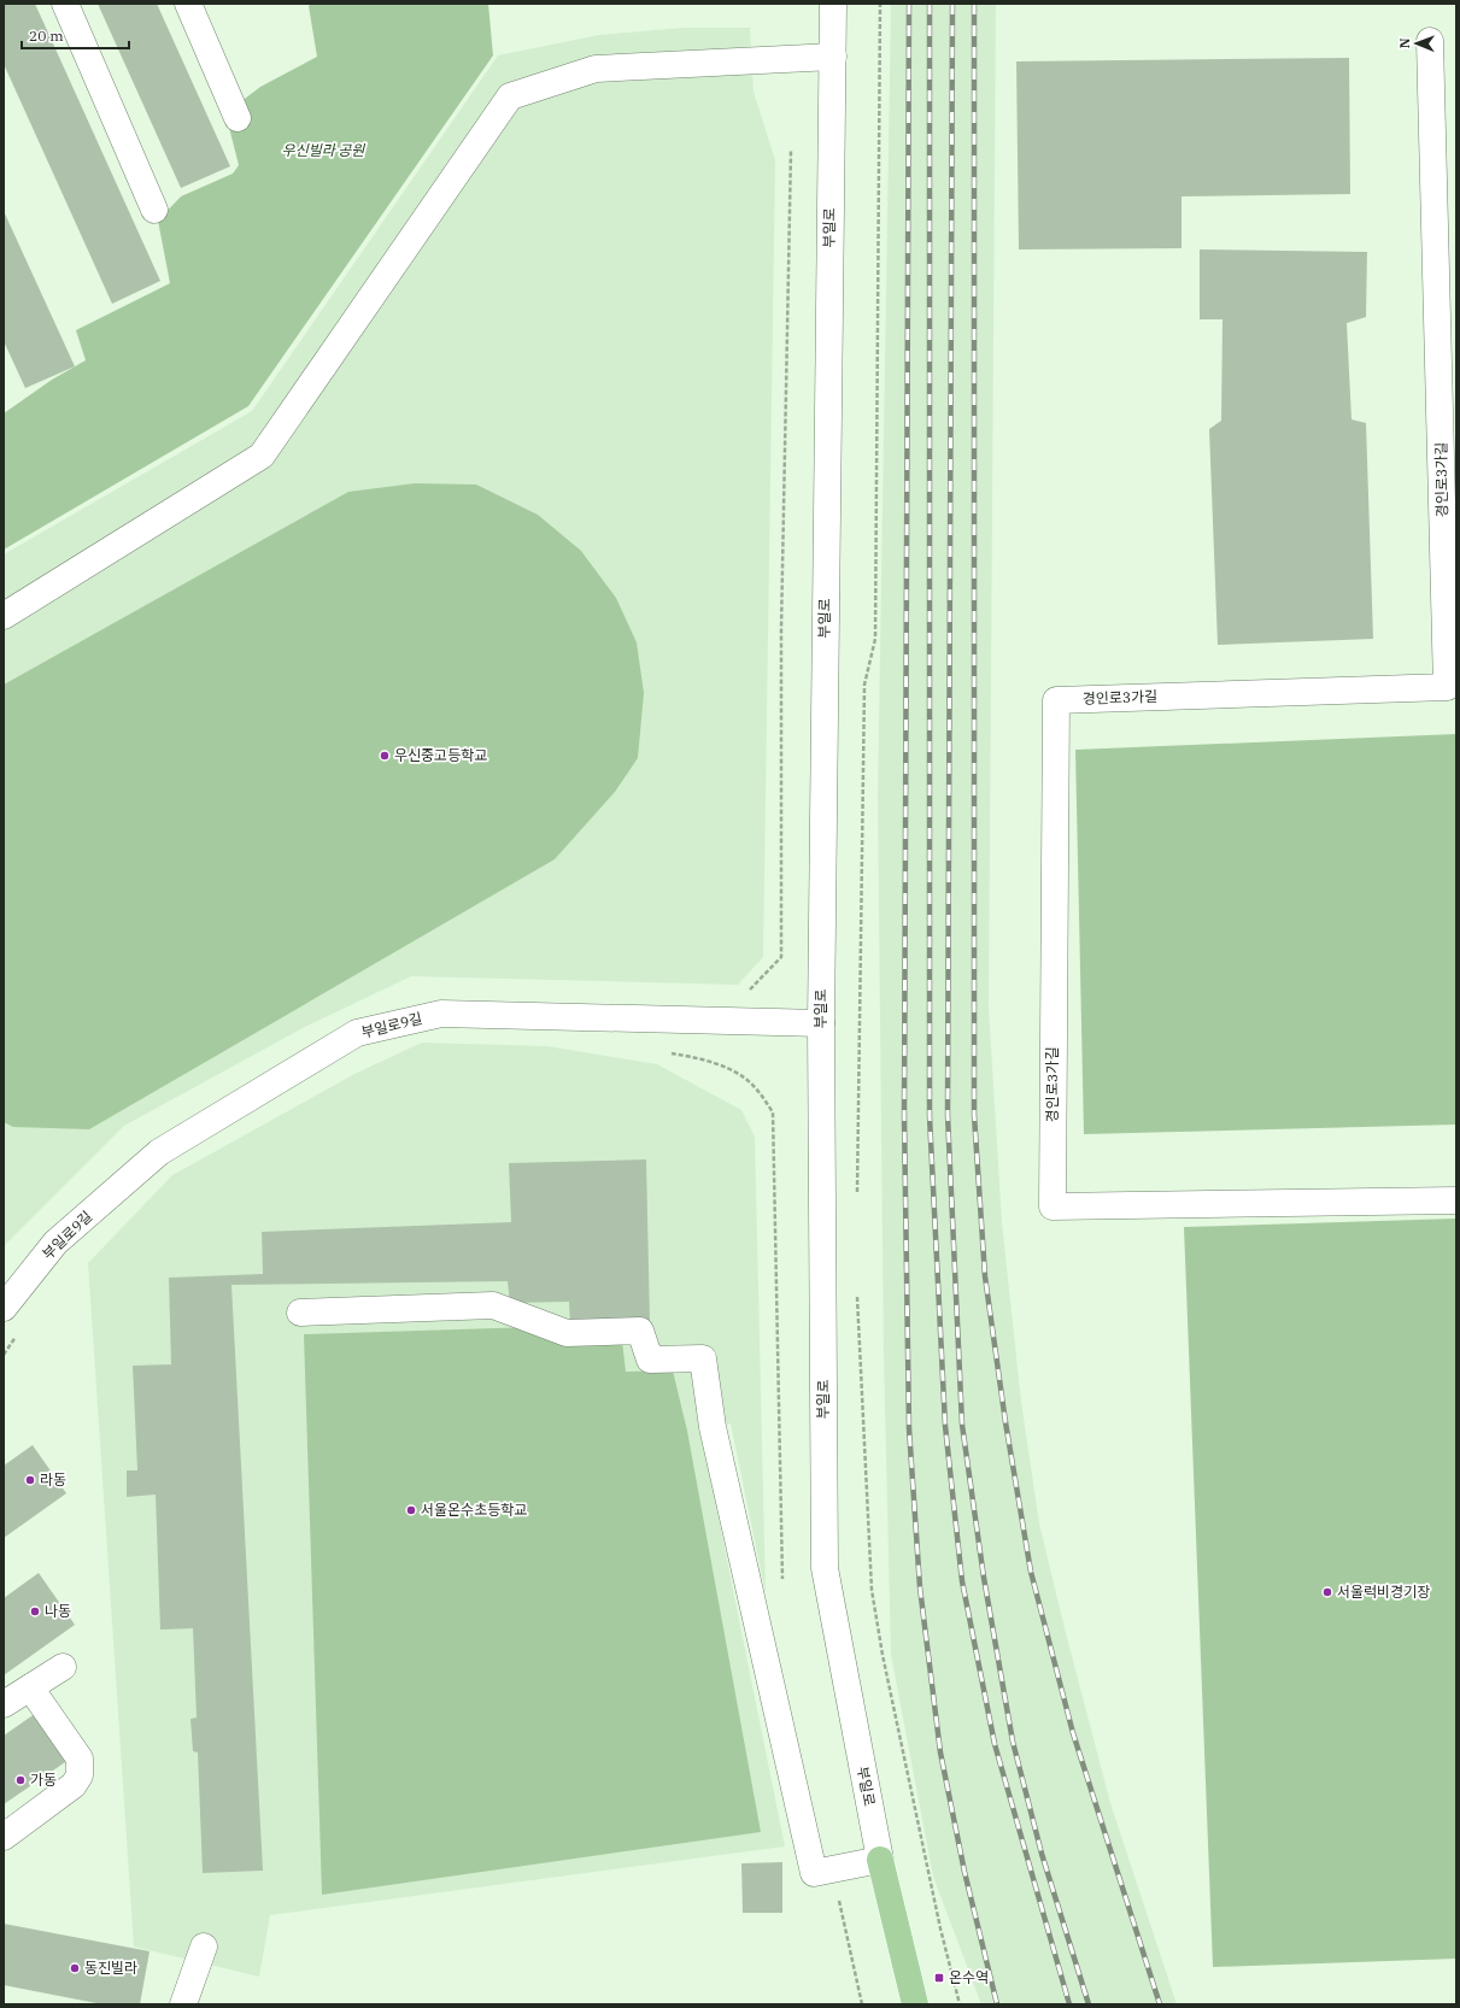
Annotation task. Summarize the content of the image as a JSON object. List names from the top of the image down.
{
  "streets": {
    "main road": ["부일로"],
    "street": ["경인로3가길", "부일로9길"]
  },
  "crossings": [
    ["부일로", "부일로9길"]
  ],
  "parks": ["우신빌라 공원"],
  "places": {
    "other": [
      "우신중고등학교",
      "라동",
      "서울온수초등학교",
      "서울럭비경기장",
      "나동",
      "가동",
      "동진빌라"
    ],
    "transit": ["온수역"]
  },
  "scale_bar": "20 m",
  "north": "left"
}
